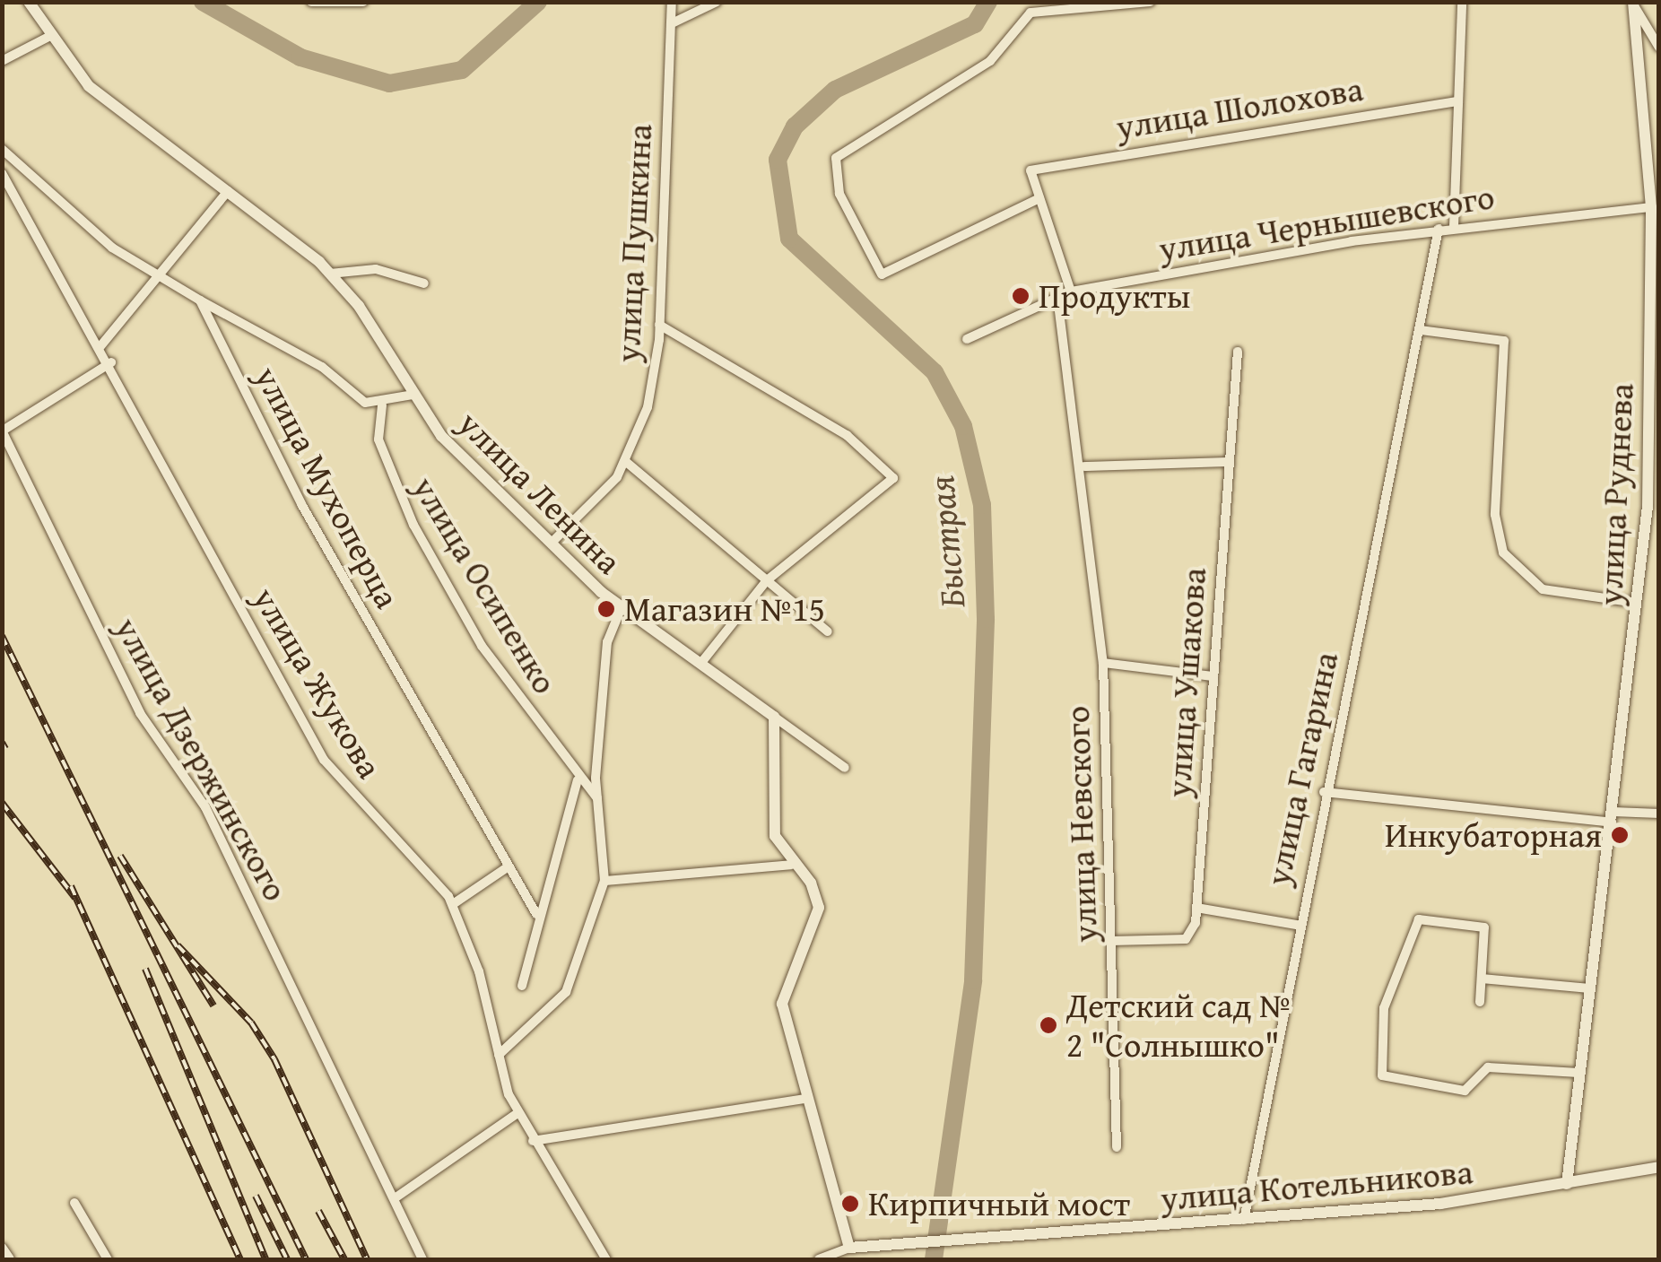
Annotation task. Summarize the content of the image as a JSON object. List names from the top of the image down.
{
  "streets": {
    "street": [
      "улица Шолохова",
      "улица Чернышевского",
      "улица Пушкина",
      "улица Мухоперца",
      "улица Ленина",
      "улица Руднева",
      "улица Осипенко",
      "улица Жукова",
      "улица Ушакова",
      "улица Дзержинского",
      "улица Гагарина",
      "улица Невского",
      "улица Котельникова"
    ]
  },
  "crossings": [
    ["улица Чернышевского", "улица Руднева"],
    ["улица Чернышевского", "улица Гагарина"],
    ["улица Чернышевского", "улица Невского"],
    ["улица Пушкина", "улица Ленина"],
    ["улица Руднева", "улица Котельникова"],
    ["улица Ушакова", "улица Невского"],
    ["улица Гагарина", "улица Котельникова"]
  ],
  "water": ["Быстрая"],
  "places": [
    "Продукты",
    "Магазин №15",
    "Инкубаторная",
    "Детский сад № 2 \"Солнышко\"",
    "Кирпичный мост"
  ]
}
